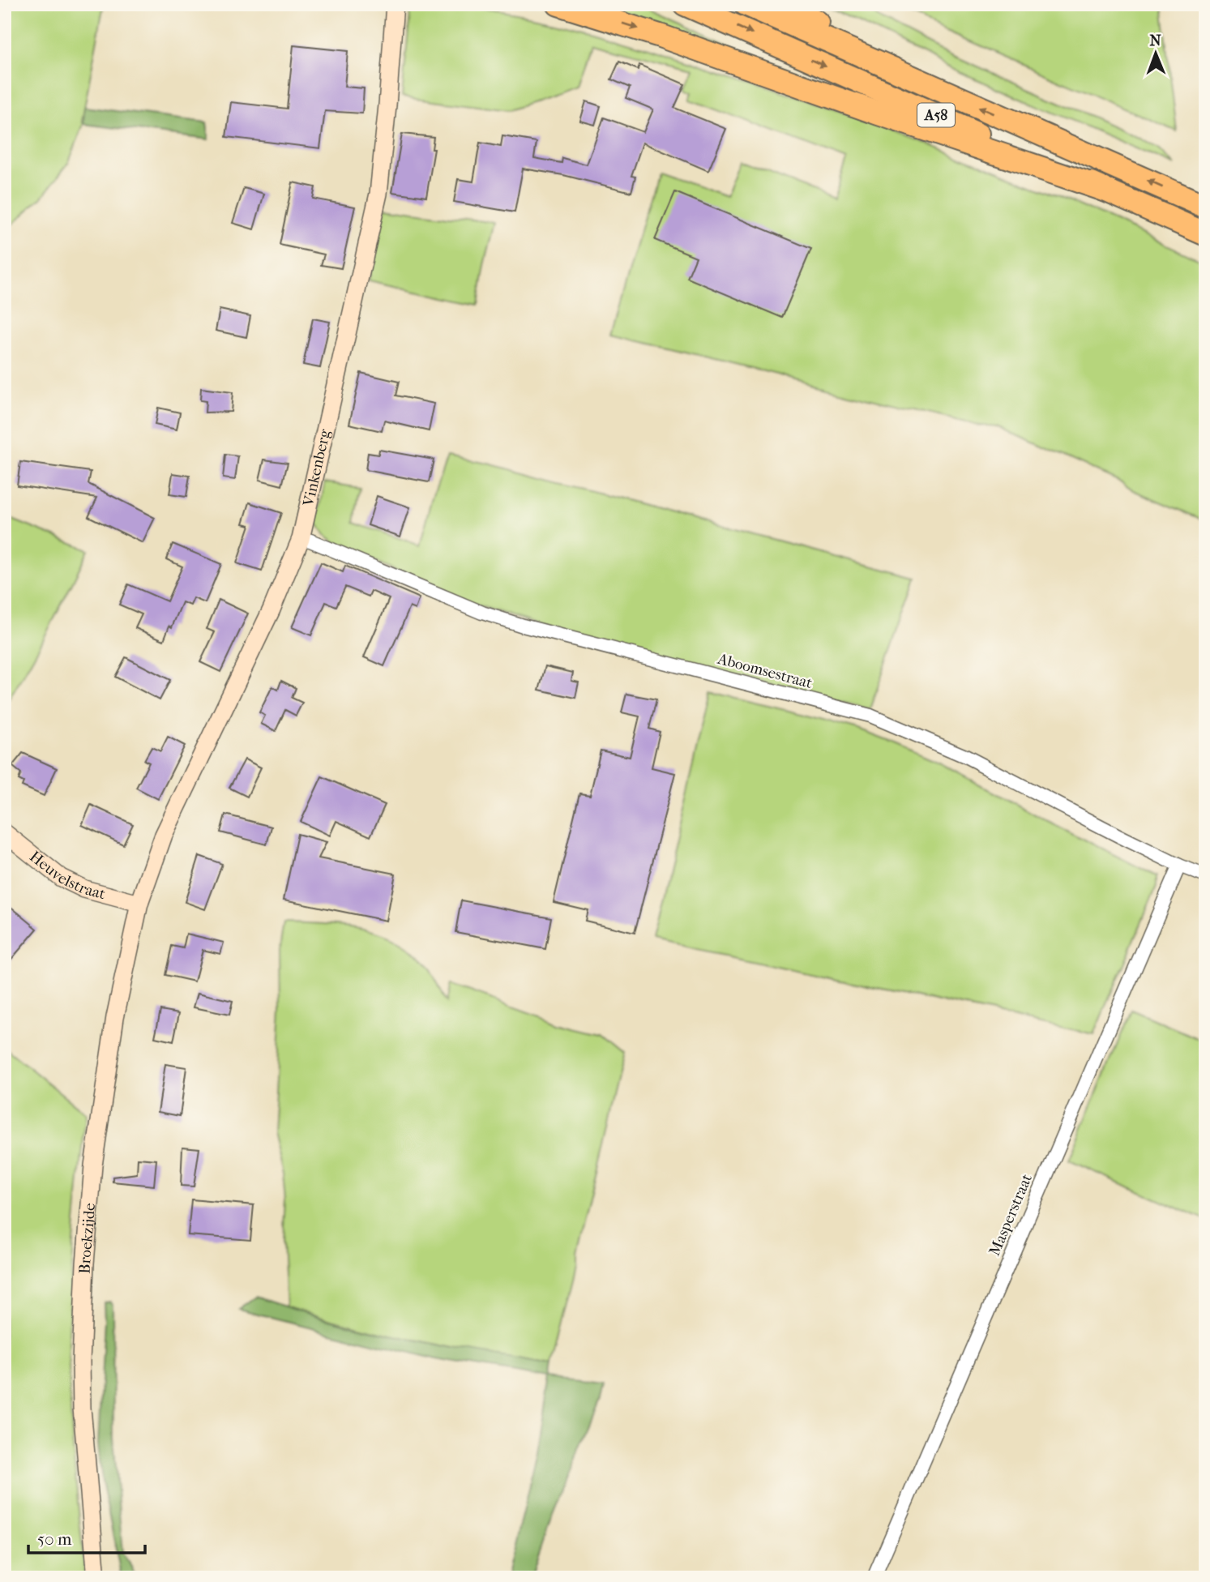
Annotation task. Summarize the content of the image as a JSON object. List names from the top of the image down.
{
  "streets": {
    "highway": ["A58"],
    "street": [
      "Vinkenberg",
      "Aboomsestraat",
      "Heuvelstraat",
      "Masperstraat",
      "Broekzijde"
    ]
  },
  "crossings": [
    ["Vinkenberg", "Aboomsestraat"],
    ["Vinkenberg", "Heuvelstraat"],
    ["Vinkenberg", "Broekzijde"],
    ["Aboomsestraat", "Masperstraat"],
    ["Heuvelstraat", "Broekzijde"]
  ],
  "scale_bar": "50 m",
  "north": "top"
}
